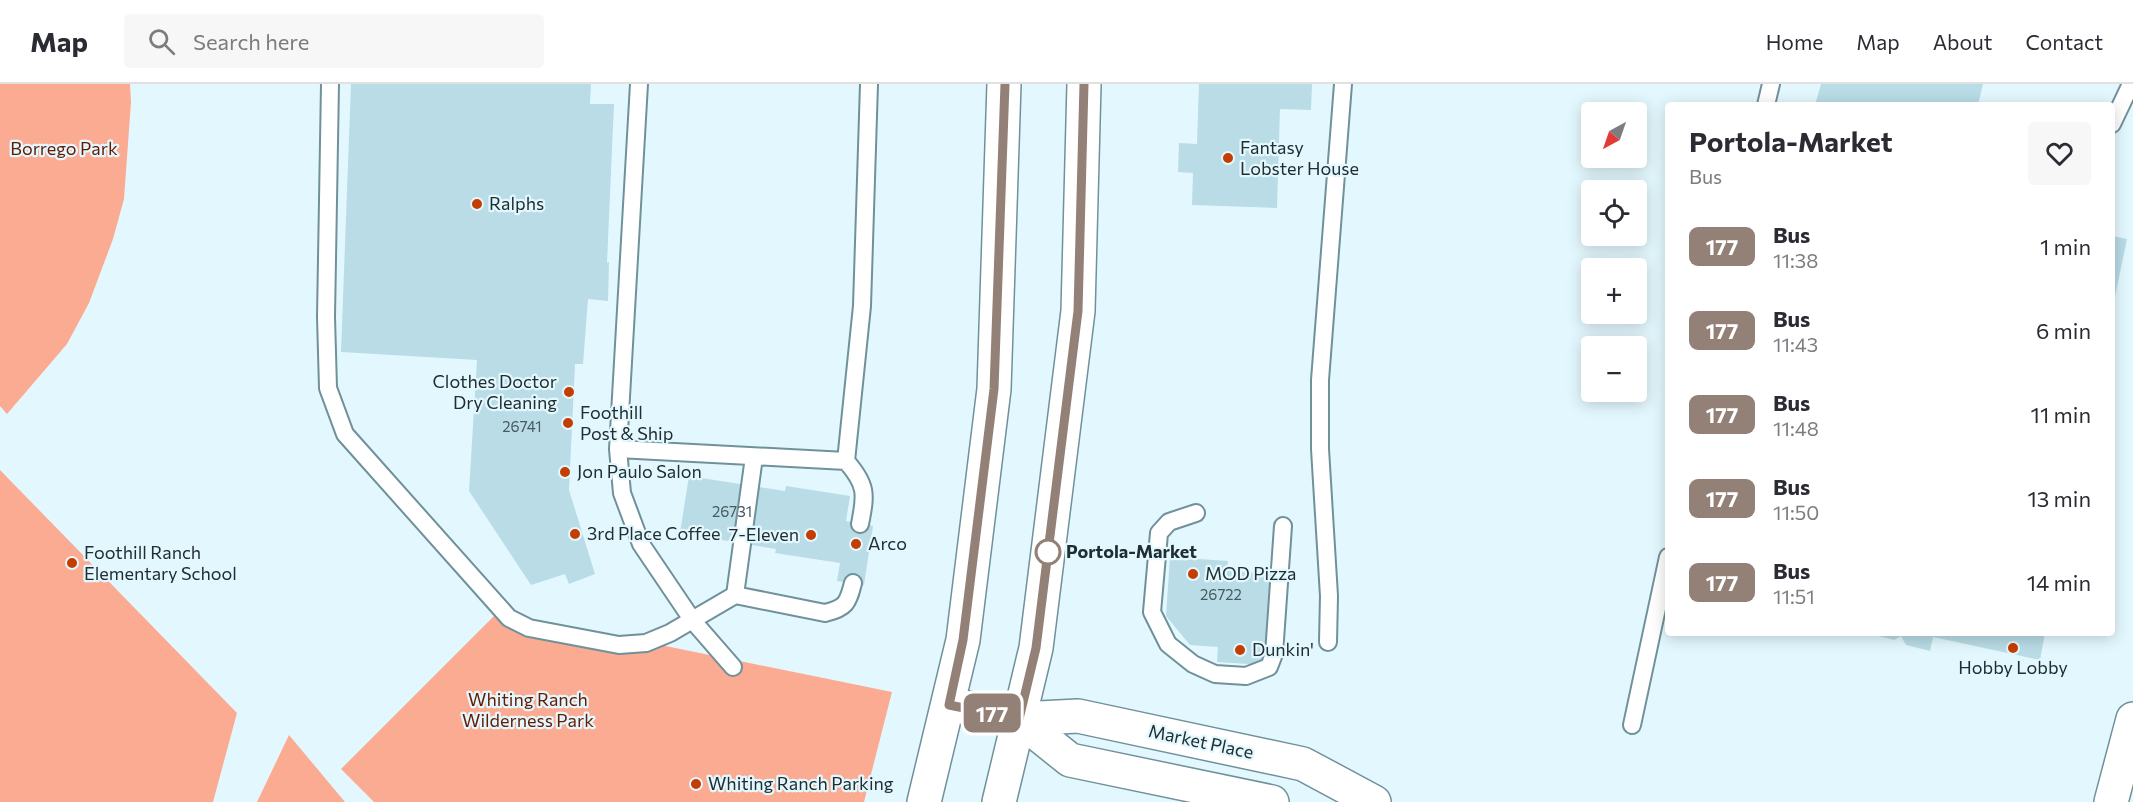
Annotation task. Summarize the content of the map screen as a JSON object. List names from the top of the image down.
{
  "streets": {
    "main road": ["Market Place"]
  },
  "parks": ["Borrego Park", "Whiting Ranch Wilderness Park"],
  "places": [
    "Fantasy Lobster House",
    "Ralphs",
    "Clothes Doctor Dry Cleaning",
    "Foothill Post & Ship",
    "Jon Paulo Salon",
    "3rd Place Coffee",
    "7-Eleven",
    "Arco",
    "Portola-Market",
    "Foothill Ranch Elementary School",
    "MOD Pizza",
    "Hobby Lobby",
    "Dunkin'",
    "Whiting Ranch Parking"
  ],
  "lines": ["bus line 177"],
  "house_numbers": ["26741", "26731", "26722"],
  "north": "bottom left",
  "page": {
    "header": "Map",
    "search": "Search here",
    "nav": [
      "Home",
      "Map",
      "About",
      "Contact"
    ],
    "on_map": "177",
    "map_buttons": ["+", "−"],
    "heading": ["Portola-Market", "Bus"],
    "list": [
      {
        "mark": "177",
        "name": "Bus",
        "note": "11:38",
        "value": "1 min"
      },
      {
        "mark": "177",
        "name": "Bus",
        "note": "11:43",
        "value": "6 min"
      },
      {
        "mark": "177",
        "name": "Bus",
        "note": "11:48",
        "value": "11 min"
      },
      {
        "mark": "177",
        "name": "Bus",
        "note": "11:50",
        "value": "13 min"
      },
      {
        "mark": "177",
        "name": "Bus",
        "note": "11:51",
        "value": "14 min"
      }
    ]
  }
}
